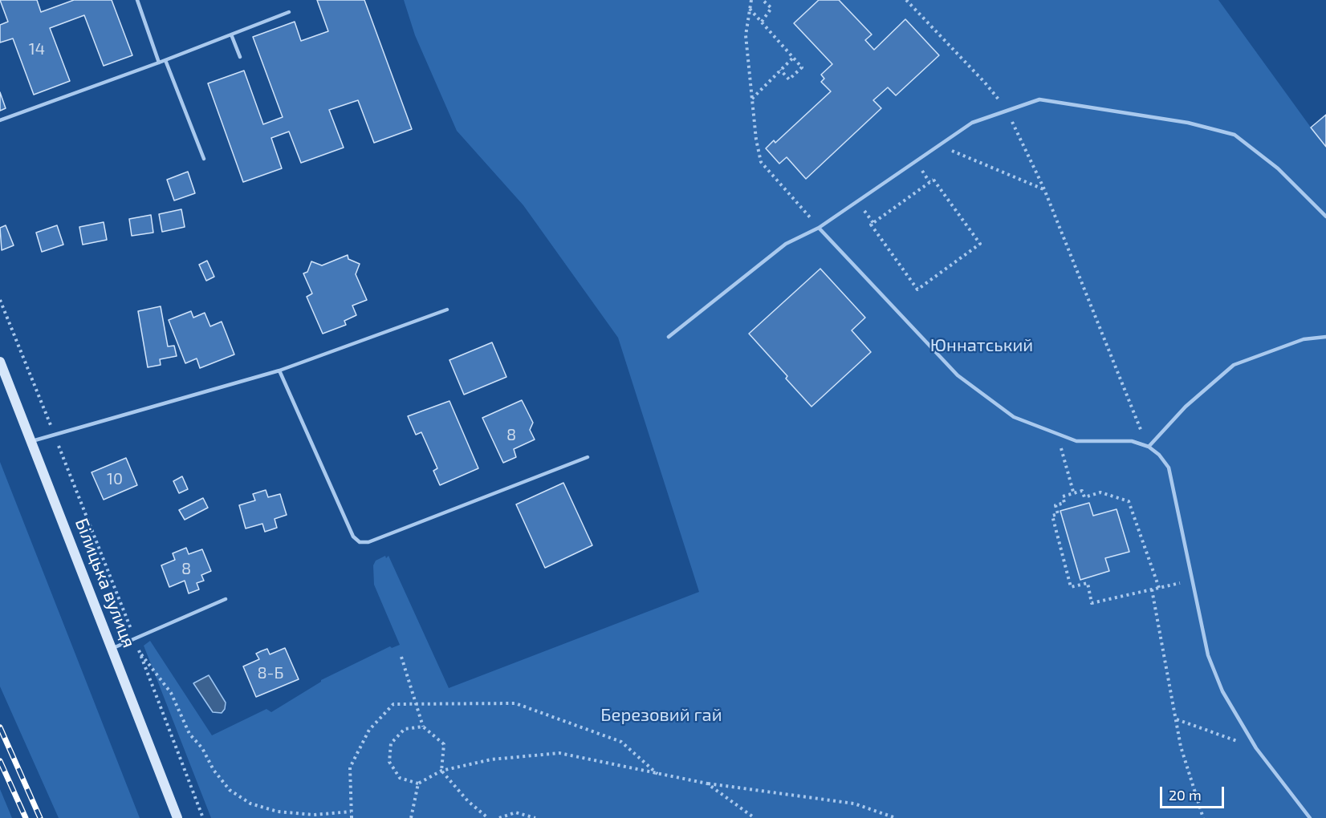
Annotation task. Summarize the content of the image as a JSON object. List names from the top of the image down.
{
  "streets": {
    "main road": ["Білицька вулиця"]
  },
  "parks": ["Юннатський", "Березовий гай"],
  "house_numbers": [
    "14",
    "8",
    "10",
    "8",
    "8-Б"
  ],
  "scale_bar": "20 m"
}
